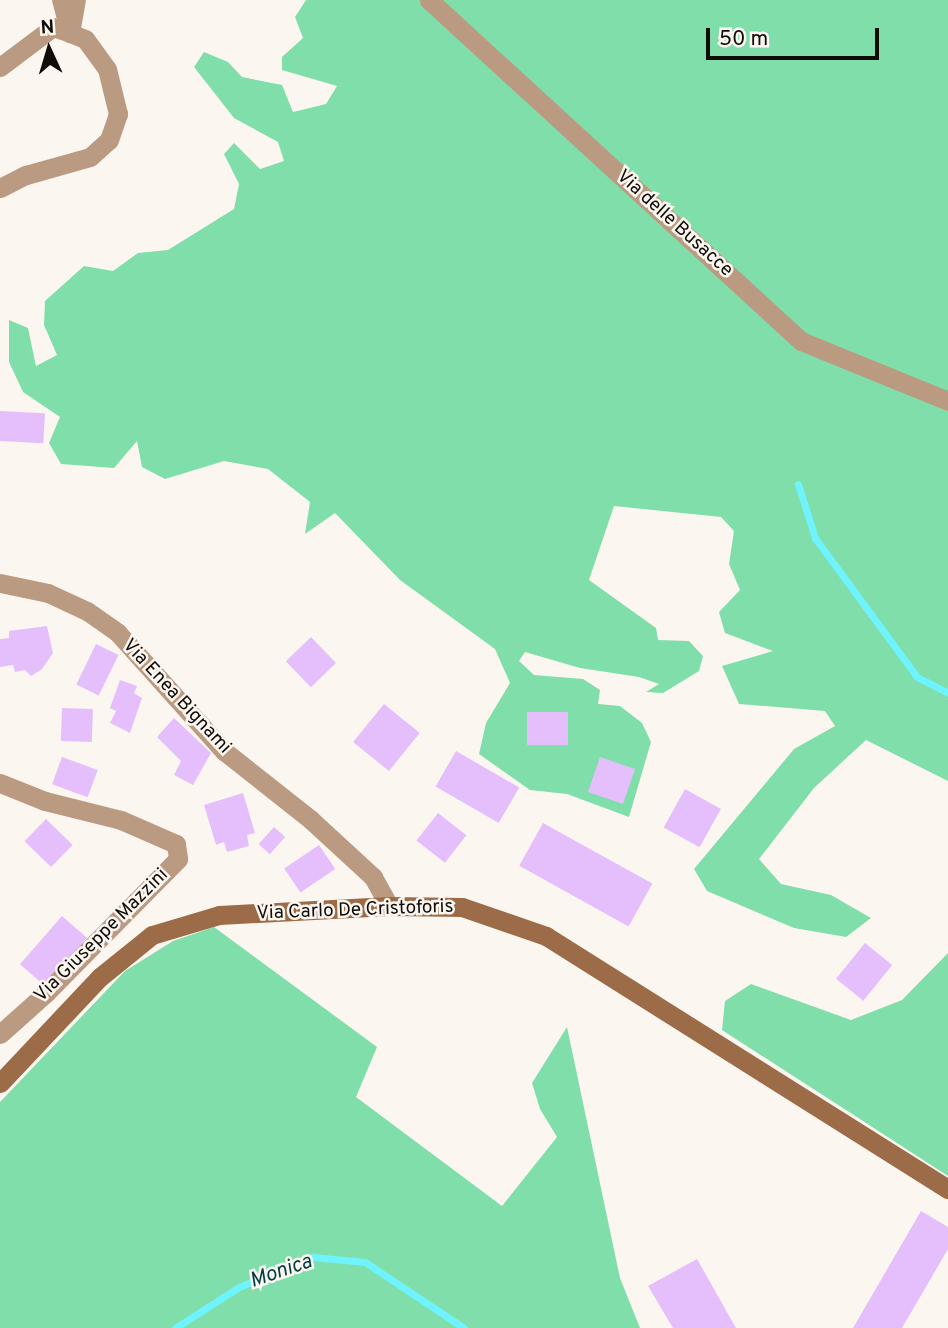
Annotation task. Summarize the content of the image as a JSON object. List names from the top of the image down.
{
  "streets": {
    "main road": ["Via Carlo De Cristoforis"],
    "street": ["Via delle Busacce", "Via Enea Bignami", "Via Giuseppe Mazzini"]
  },
  "crossings": [
    ["Via Enea Bignami", "Via Carlo De Cristoforis"]
  ],
  "water": ["Monica"],
  "scale_bar": "50 m",
  "north": "top"
}
